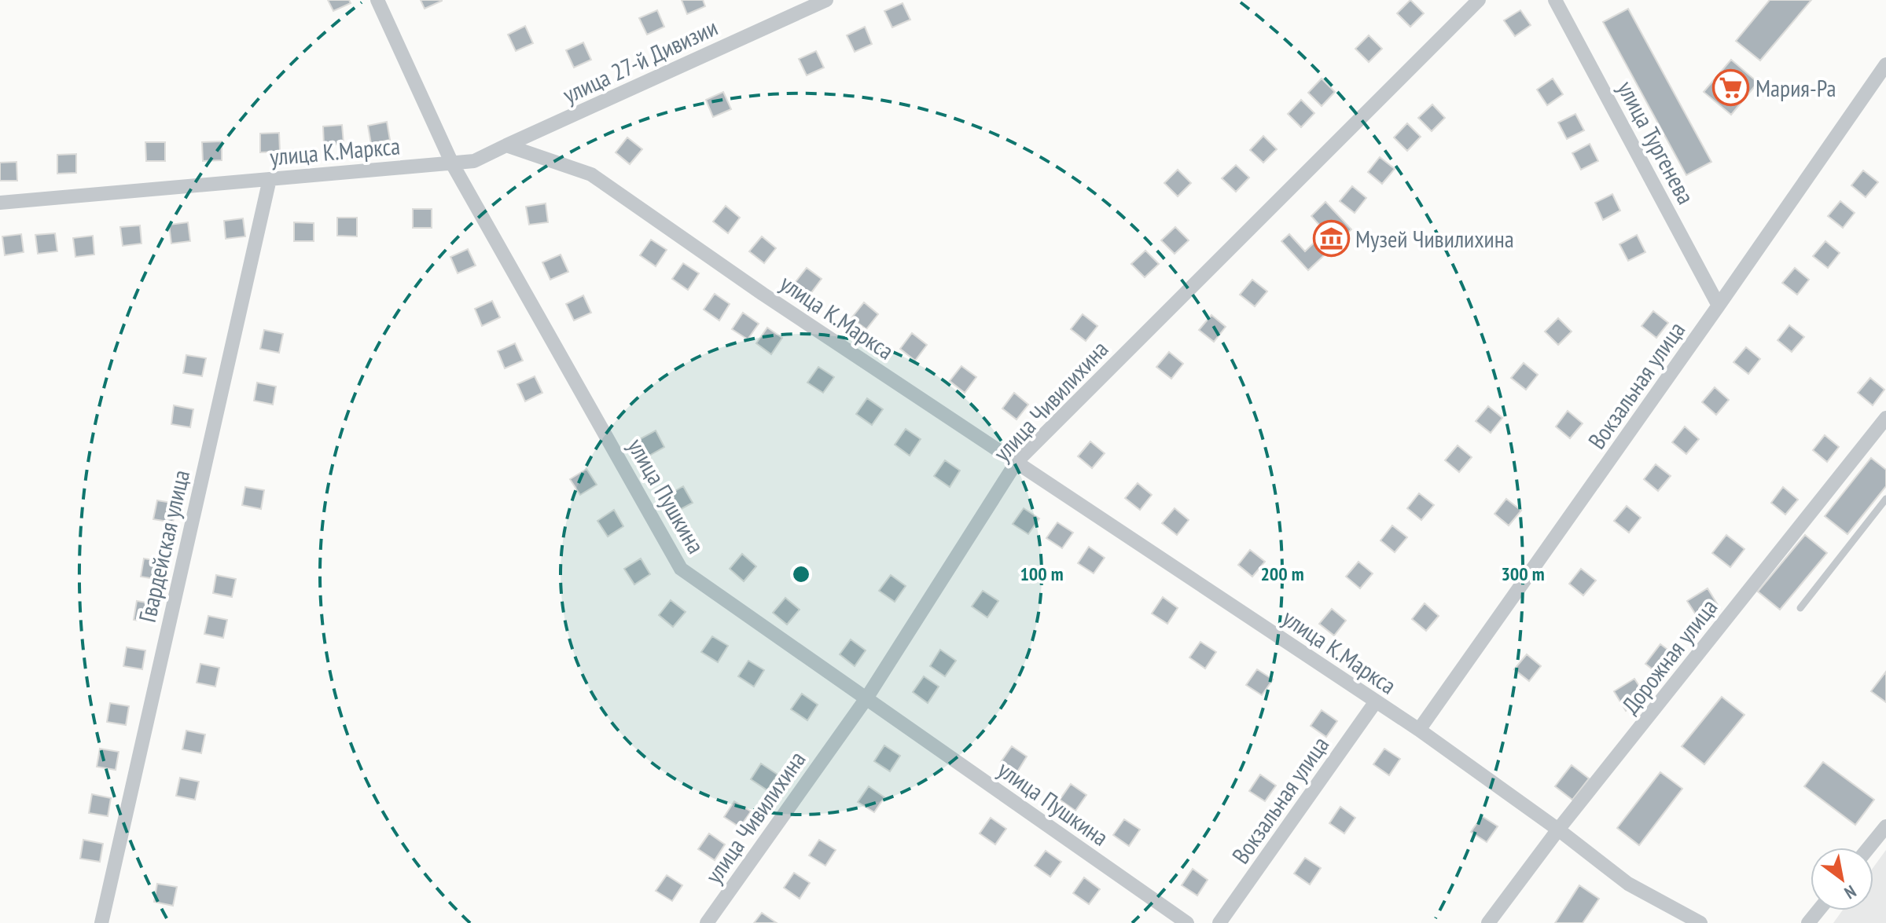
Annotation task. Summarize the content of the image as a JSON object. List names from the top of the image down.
{
  "streets": {
    "street": [
      "улица 27-й Дивизии",
      "улица Тургенева",
      "улица К.Маркса",
      "Вокзальная улица",
      "улица Чивилихина",
      "улица Пушкина",
      "Гвардейская улица",
      "Дорожная улица"
    ]
  },
  "crossings": [
    ["улица 27-й Дивизии", "улица К.Маркса"],
    ["улица Тургенева", "Вокзальная улица"],
    ["улица К.Маркса", "Вокзальная улица"],
    ["улица К.Маркса", "улица Чивилихина"],
    ["улица К.Маркса", "улица Пушкина"],
    ["улица К.Маркса", "Гвардейская улица"],
    ["улица К.Маркса", "Дорожная улица"],
    ["улица Чивилихина", "улица Пушкина"]
  ],
  "places": {
    "supermarket": ["Мария-Ра"],
    "museum": ["Музей Чивилихина"]
  },
  "north": "bottom right",
  "rings": ["100 m", "200 m", "300 m"]
}
